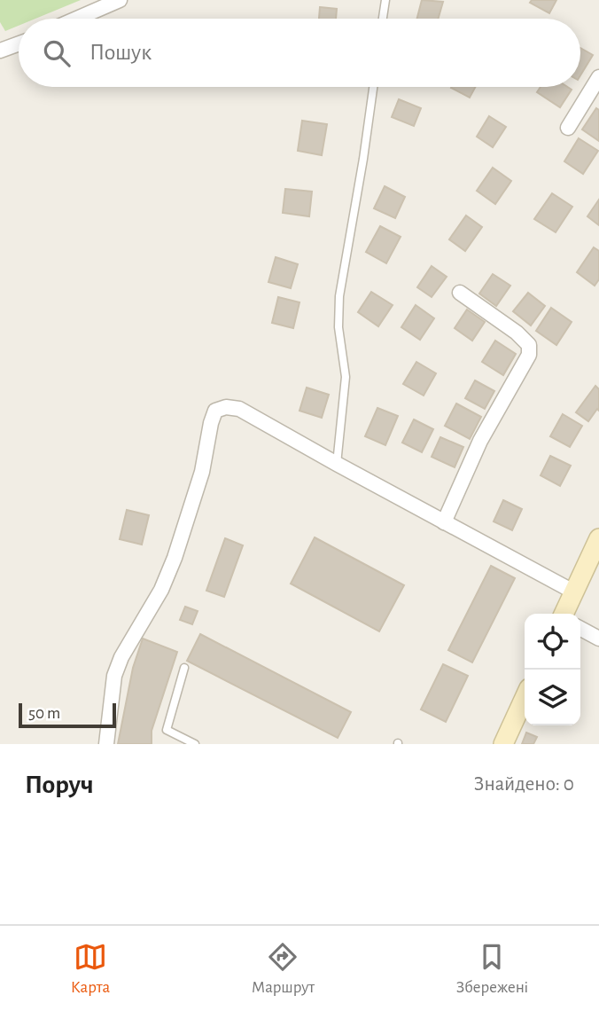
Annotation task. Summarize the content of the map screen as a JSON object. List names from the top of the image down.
{
  "scale_bar": "50 m",
  "page": {
    "search": "Пошук",
    "scale": "50 m",
    "heading": ["Поруч", "Знайдено: 0"],
    "nav": ["Карта", "Маршрут", "Збережені"]
  }
}
